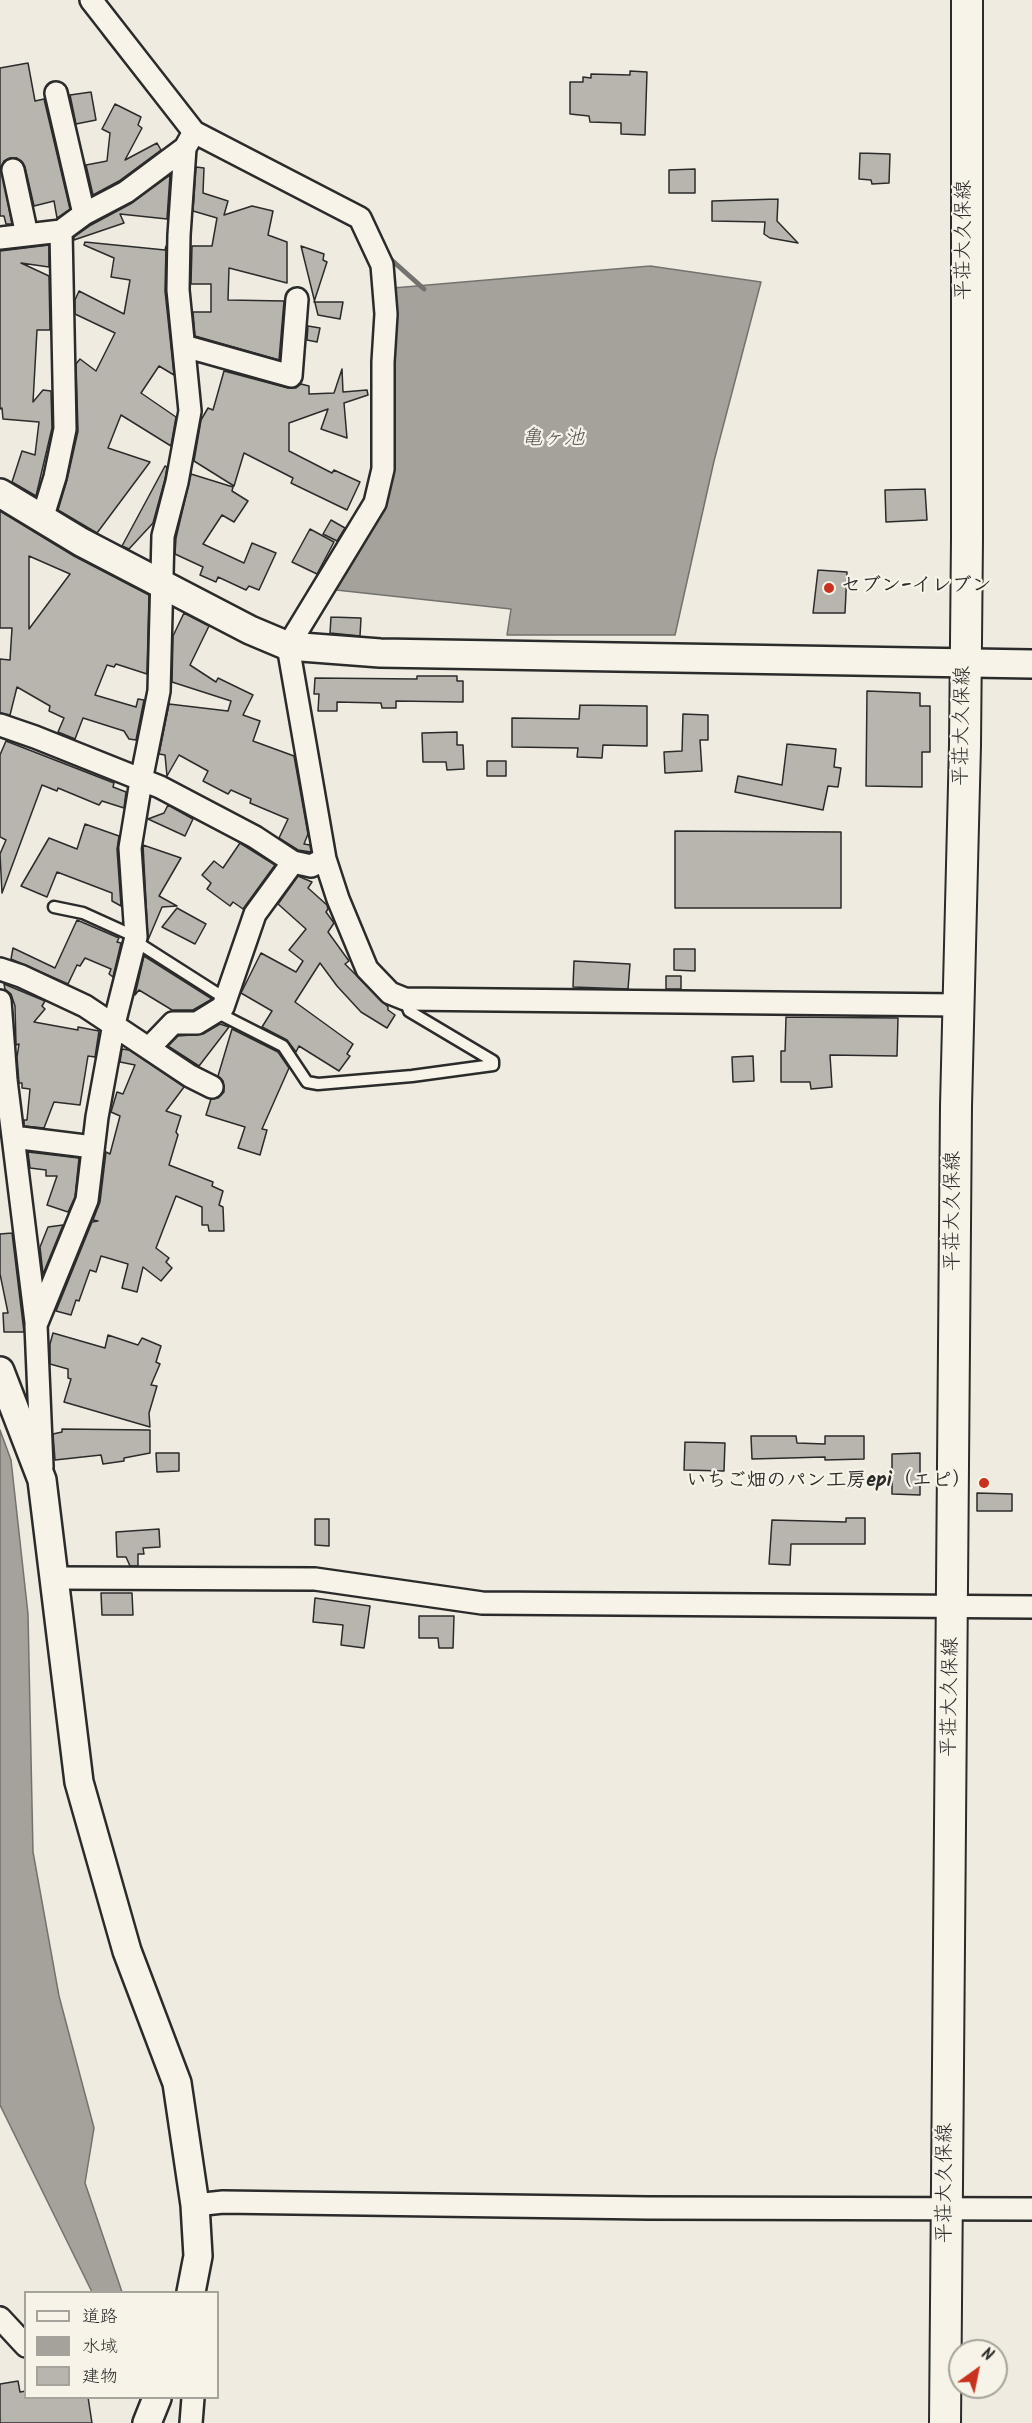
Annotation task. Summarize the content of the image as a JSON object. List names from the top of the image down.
{
  "streets": {
    "main road": ["平荘大久保線"]
  },
  "water": ["亀ヶ池"],
  "places": ["セブン-イレブン", "いちご畑のパン工房epi（エピ）"],
  "legend": ["道路", "水域", "建物"],
  "north": "top right"
}
